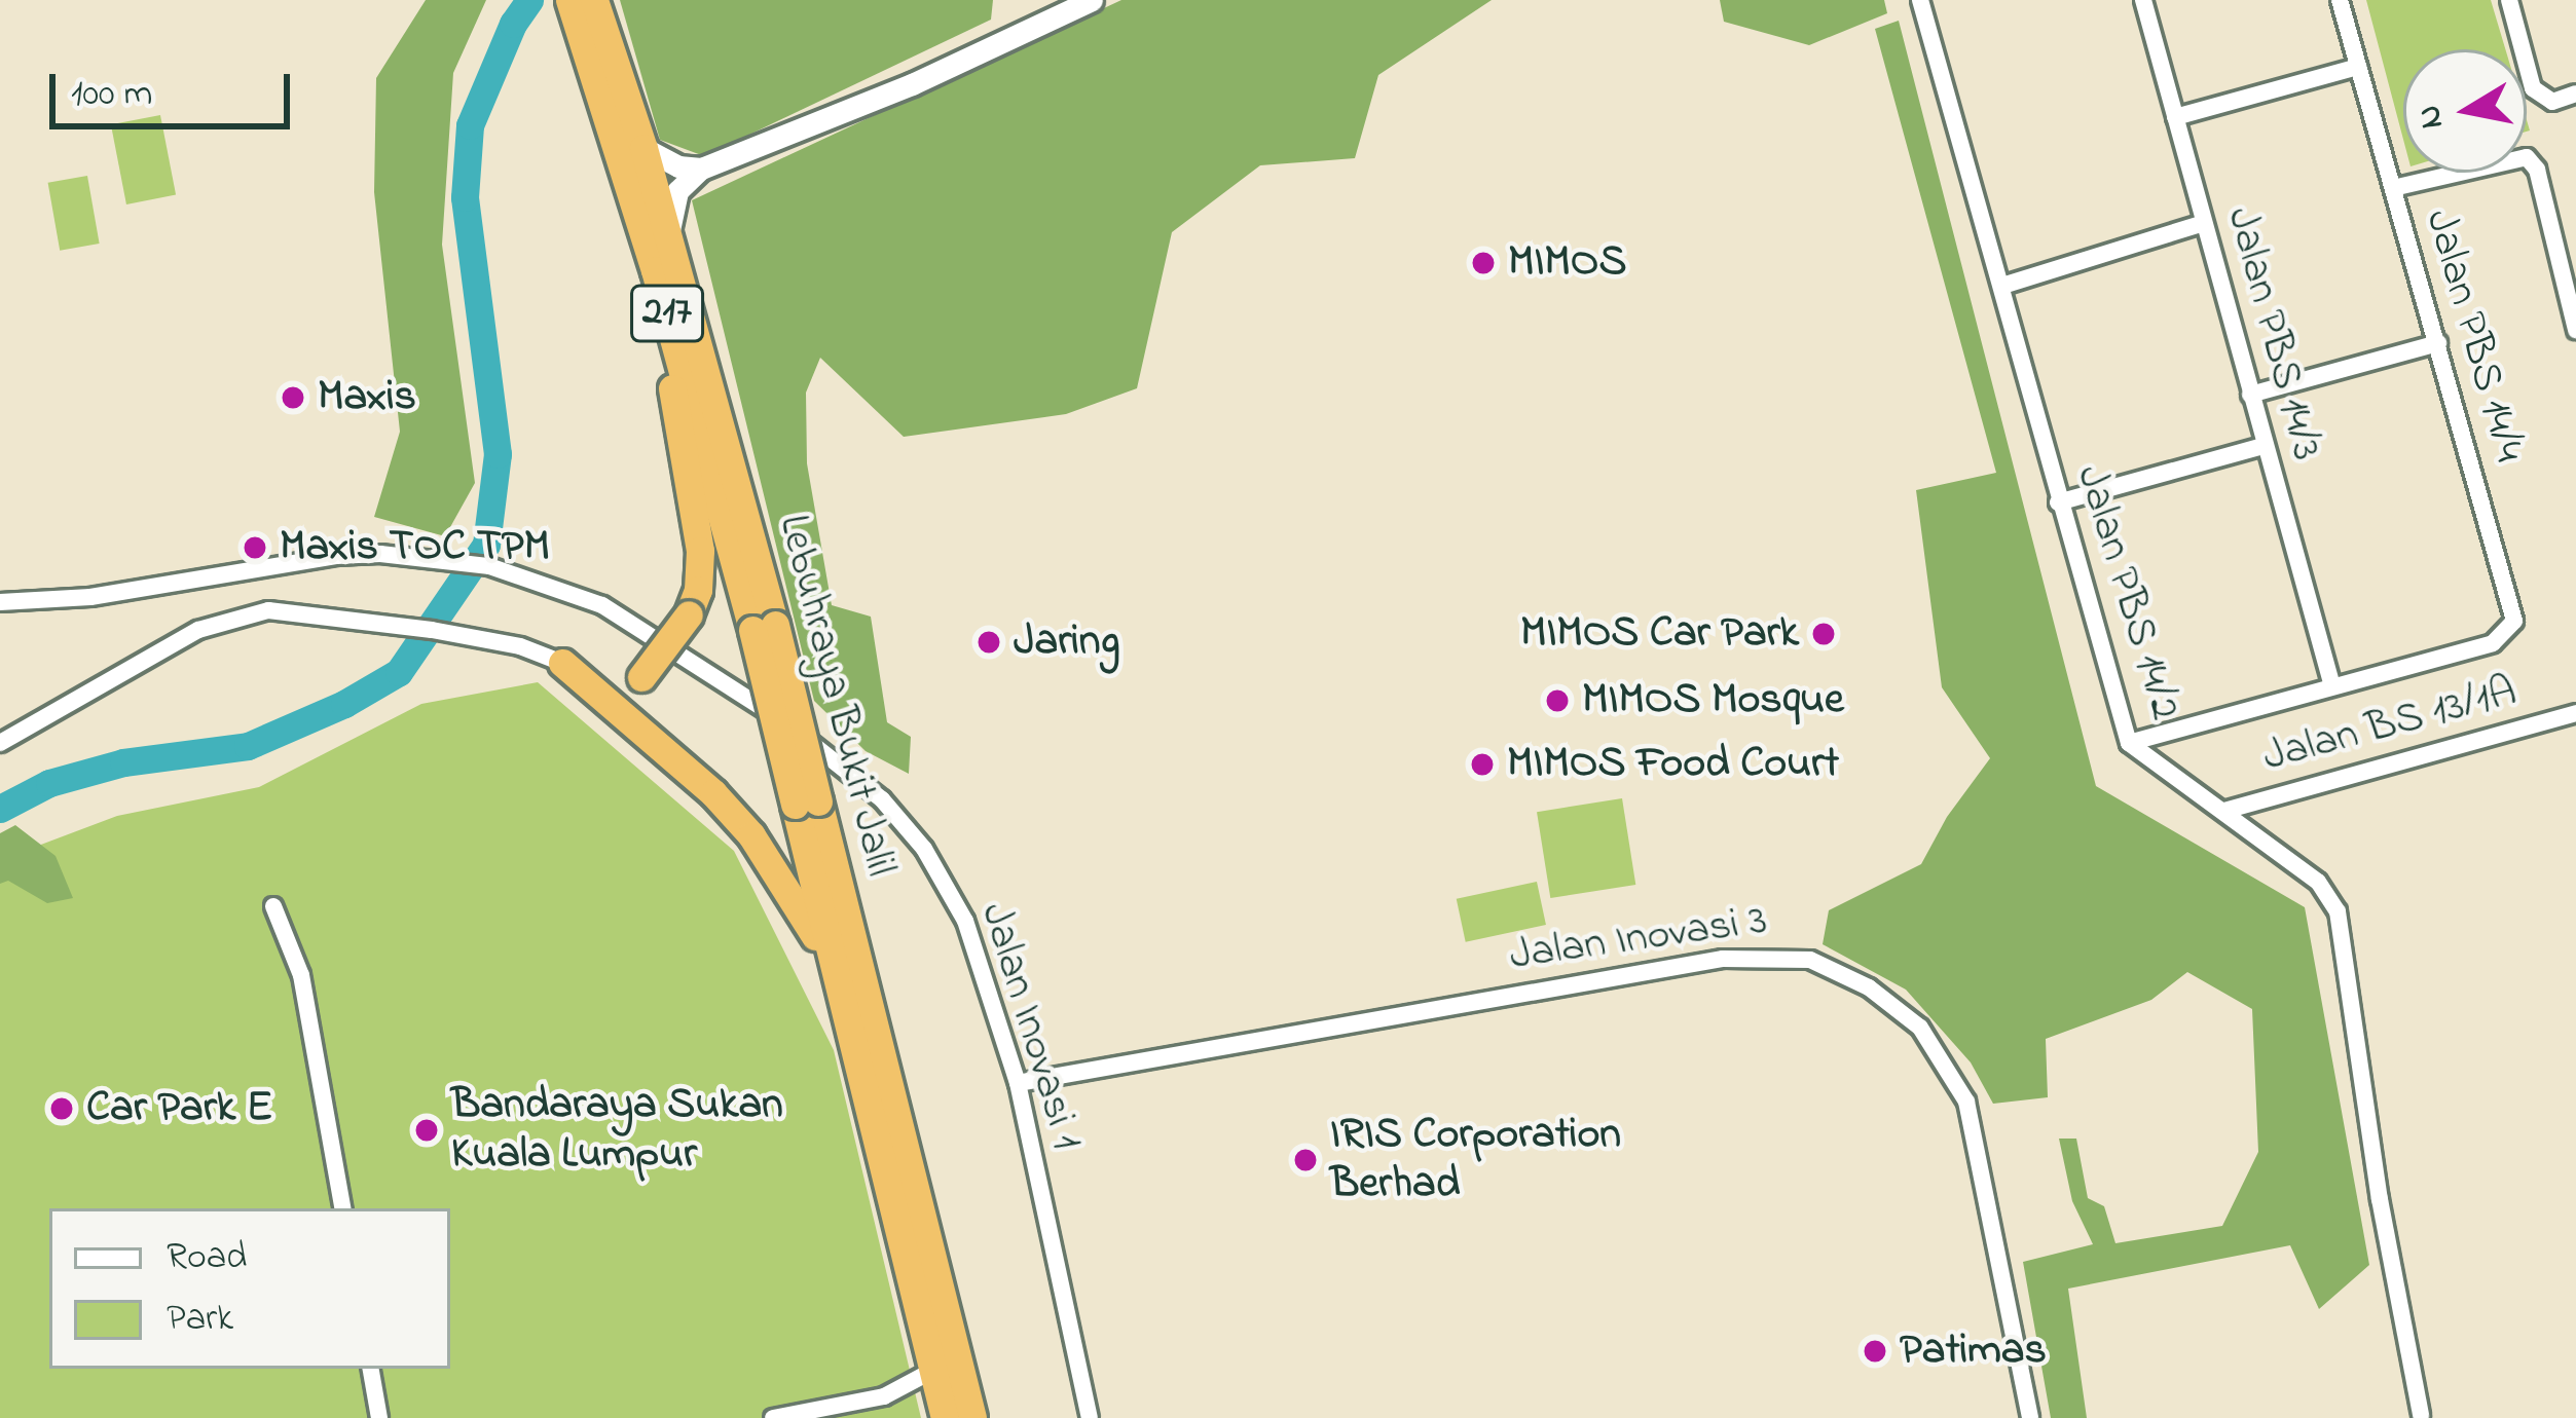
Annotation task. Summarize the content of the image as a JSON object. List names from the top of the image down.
{
  "streets": {
    "highway": ["217", "Lebuhraya Bukit Jalil"],
    "street": [
      "Jalan PBS 14/3",
      "Jalan PBS 14/4",
      "Jalan PBS 14/2",
      "Jalan BS 13/1A",
      "Jalan Inovasi 3",
      "Jalan Inovasi 1"
    ]
  },
  "crossings": [
    ["Jalan PBS 14/3", "Jalan PBS 14/4"],
    ["Jalan PBS 14/2", "Jalan BS 13/1A"],
    ["Jalan Inovasi 3", "Jalan Inovasi 1"]
  ],
  "places": [
    "MIMOS",
    "Maxis",
    "Maxis TOC TPM",
    "MIMOS Car Park",
    "Jaring",
    "MIMOS Mosque",
    "MIMOS Food Court",
    "Car Park E",
    "Bandaraya Sukan Kuala Lumpur",
    "IRIS Corporation Berhad",
    "Patimas"
  ],
  "legend": ["Road", "Park"],
  "scale_bar": "100 m",
  "north": "left"
}
